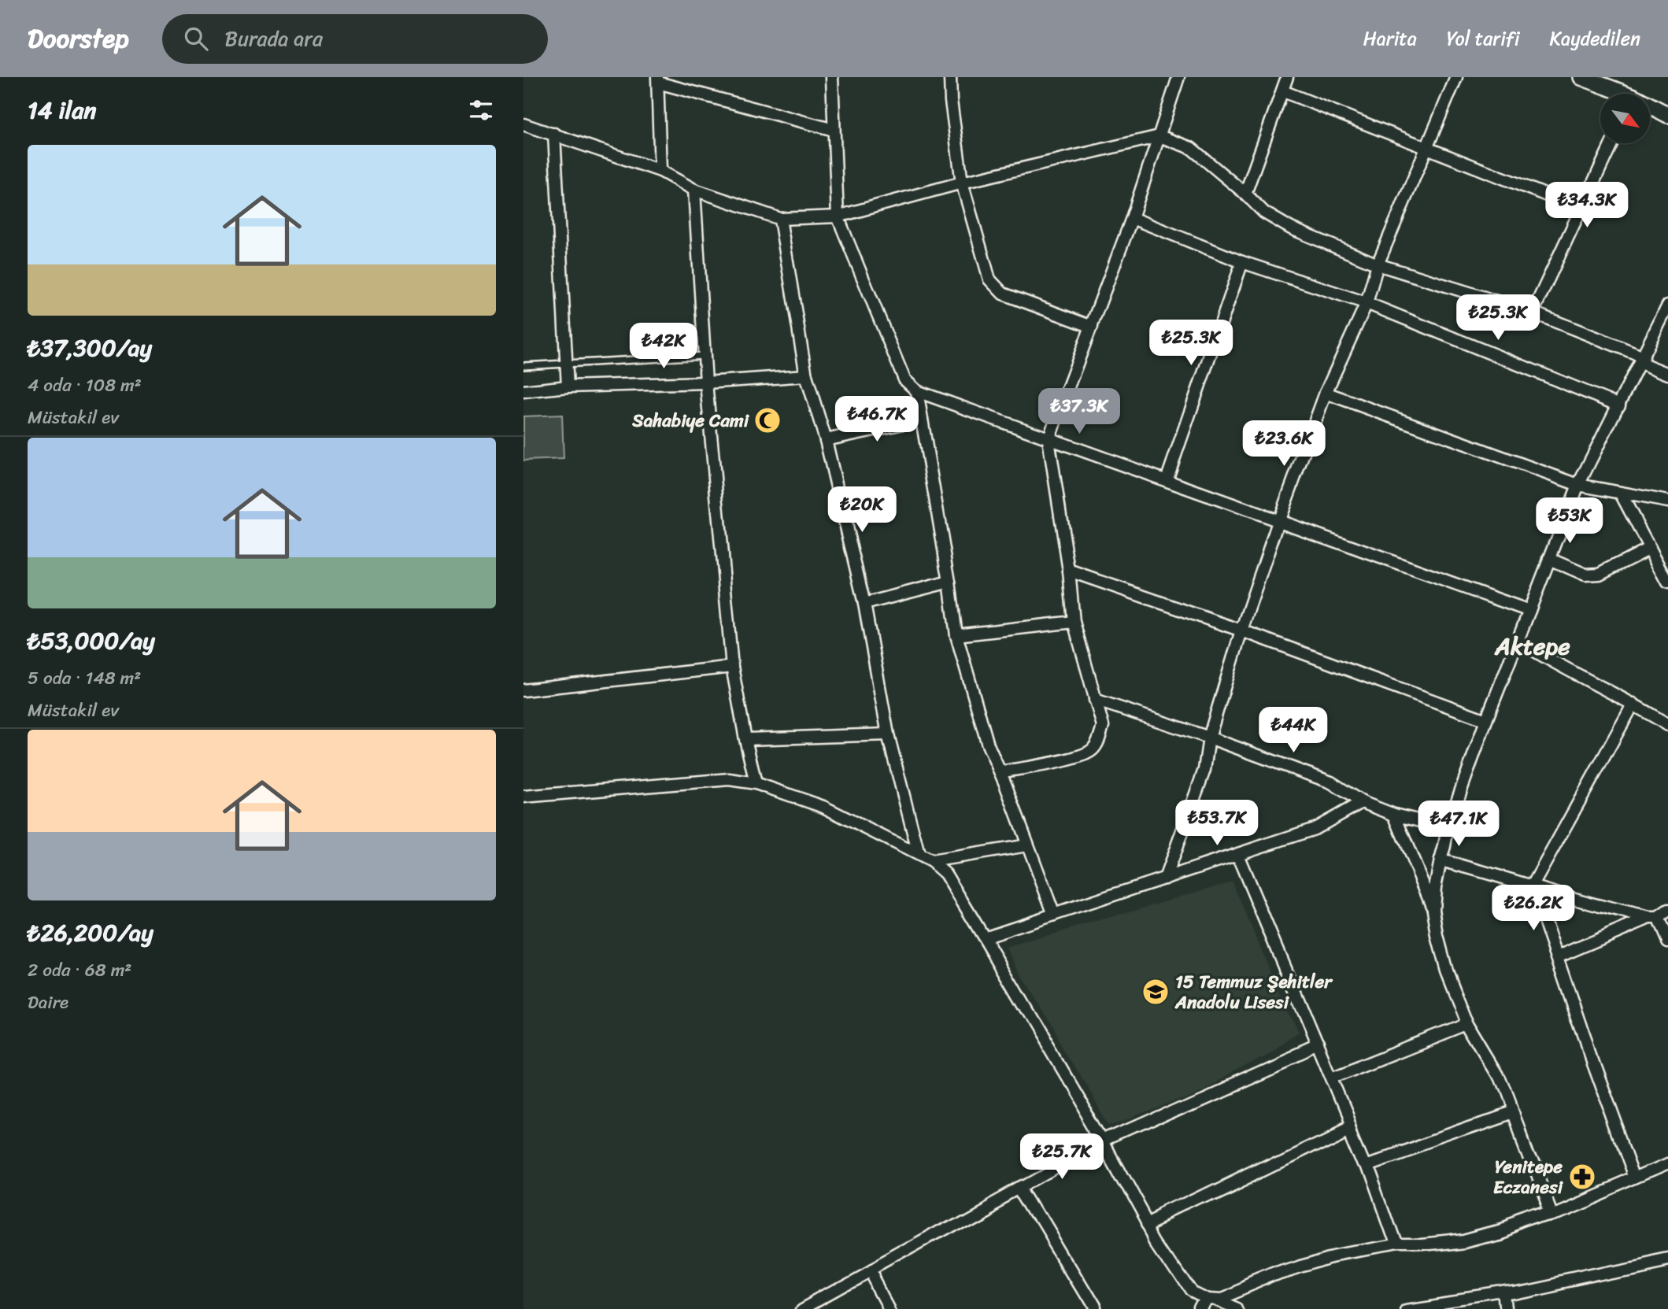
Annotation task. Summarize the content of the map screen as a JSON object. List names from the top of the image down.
{
  "districts": ["Aktepe"],
  "places": {
    "mosque": ["Sahabiye Cami"],
    "school or university": ["15 Temmuz Şehitler Anadolu Lisesi"],
    "pharmacy": ["Yenitepe Eczanesi"]
  },
  "north": "bottom right",
  "page": {
    "header": "Doorstep",
    "search": "Burada ara",
    "nav": ["Harita", "Yol tarifi", "Kaydedilen"],
    "heading": "14 ilan",
    "list": [
      {
        "name": "₺37,300/ay",
        "note": "4 oda · 108 m² · Müstakil ev"
      },
      {
        "name": "₺53,000/ay",
        "note": "5 oda · 148 m² · Müstakil ev"
      },
      {
        "name": "₺26,200/ay",
        "note": "2 oda · 68 m² · Daire"
      }
    ],
    "price": [
      "₺34.3K",
      "₺25.3K",
      "₺25.3K",
      "₺42K",
      "₺37.3K",
      "₺46.7K",
      "₺23.6K",
      "₺20K",
      "₺53K",
      "₺44K",
      "₺53.7K",
      "₺47.1K",
      "₺26.2K",
      "₺25.7K"
    ]
  }
}
